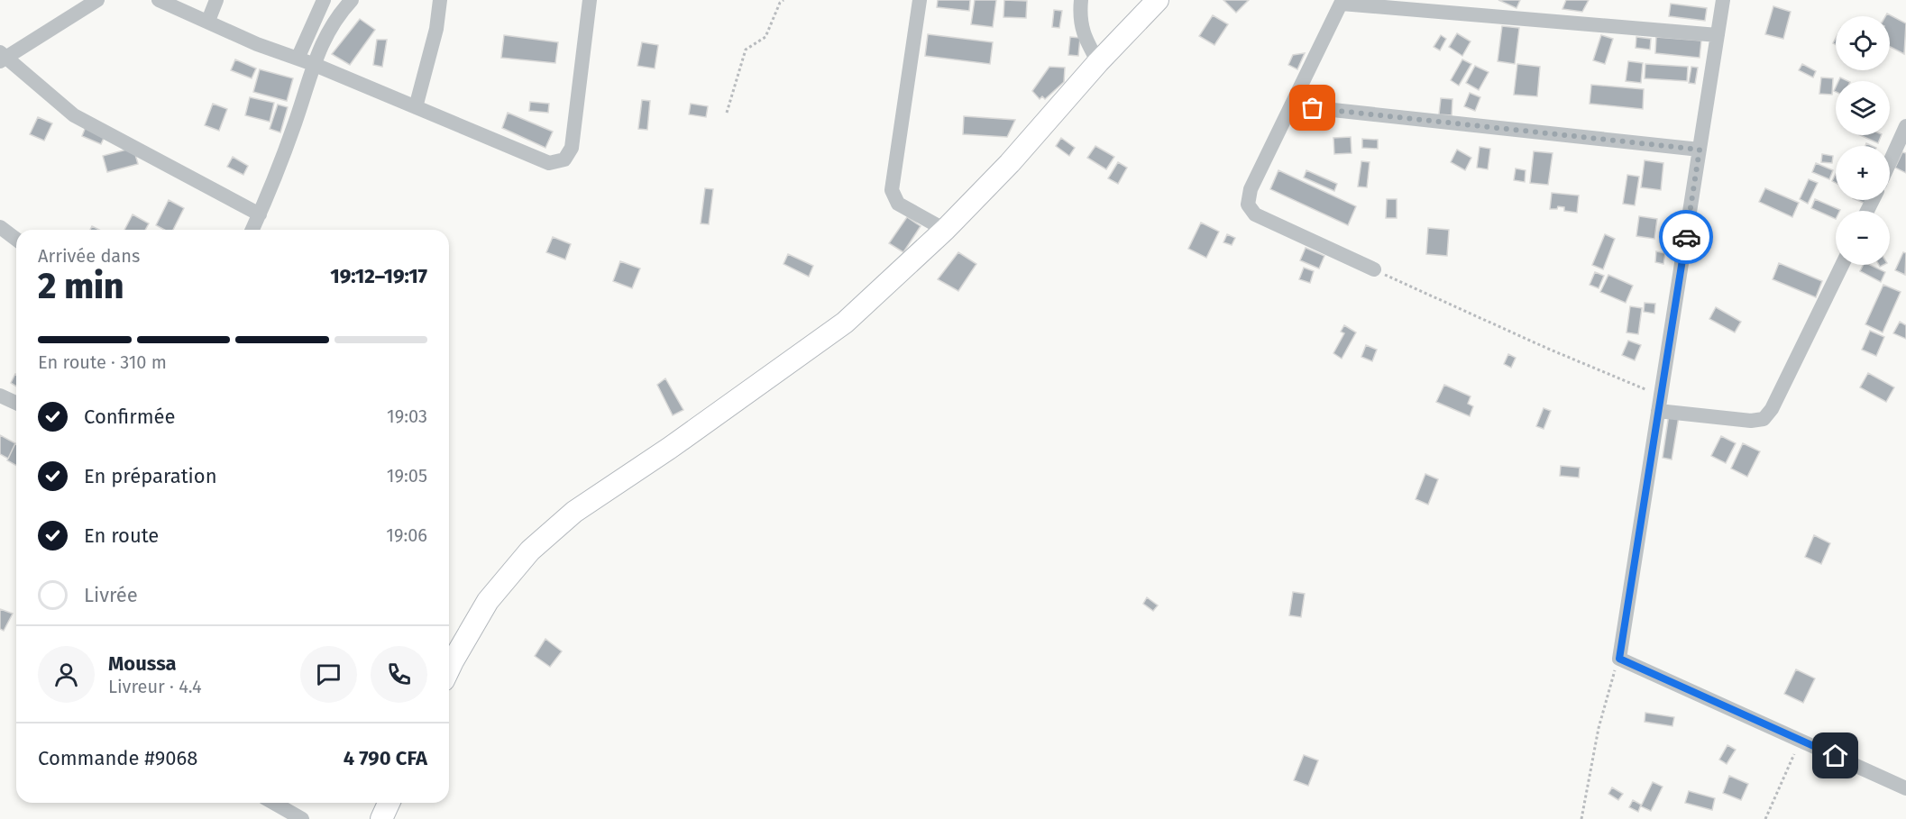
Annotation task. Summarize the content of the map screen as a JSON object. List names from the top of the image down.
{
  "page": {
    "map_buttons": ["+", "−"],
    "heading": ["2 min", "Arrivée dans", "19:12–19:17"],
    "panel": [
      "Moussa",
      "Livreur · 4.4",
      "Commande #9068",
      "4 790 CFA"
    ],
    "bar": "En route · 310 m",
    "list": [
      ["Confirmée", "19:03"],
      ["En préparation", "19:05"],
      ["En route", "19:06"],
      "Livrée"
    ]
  }
}
